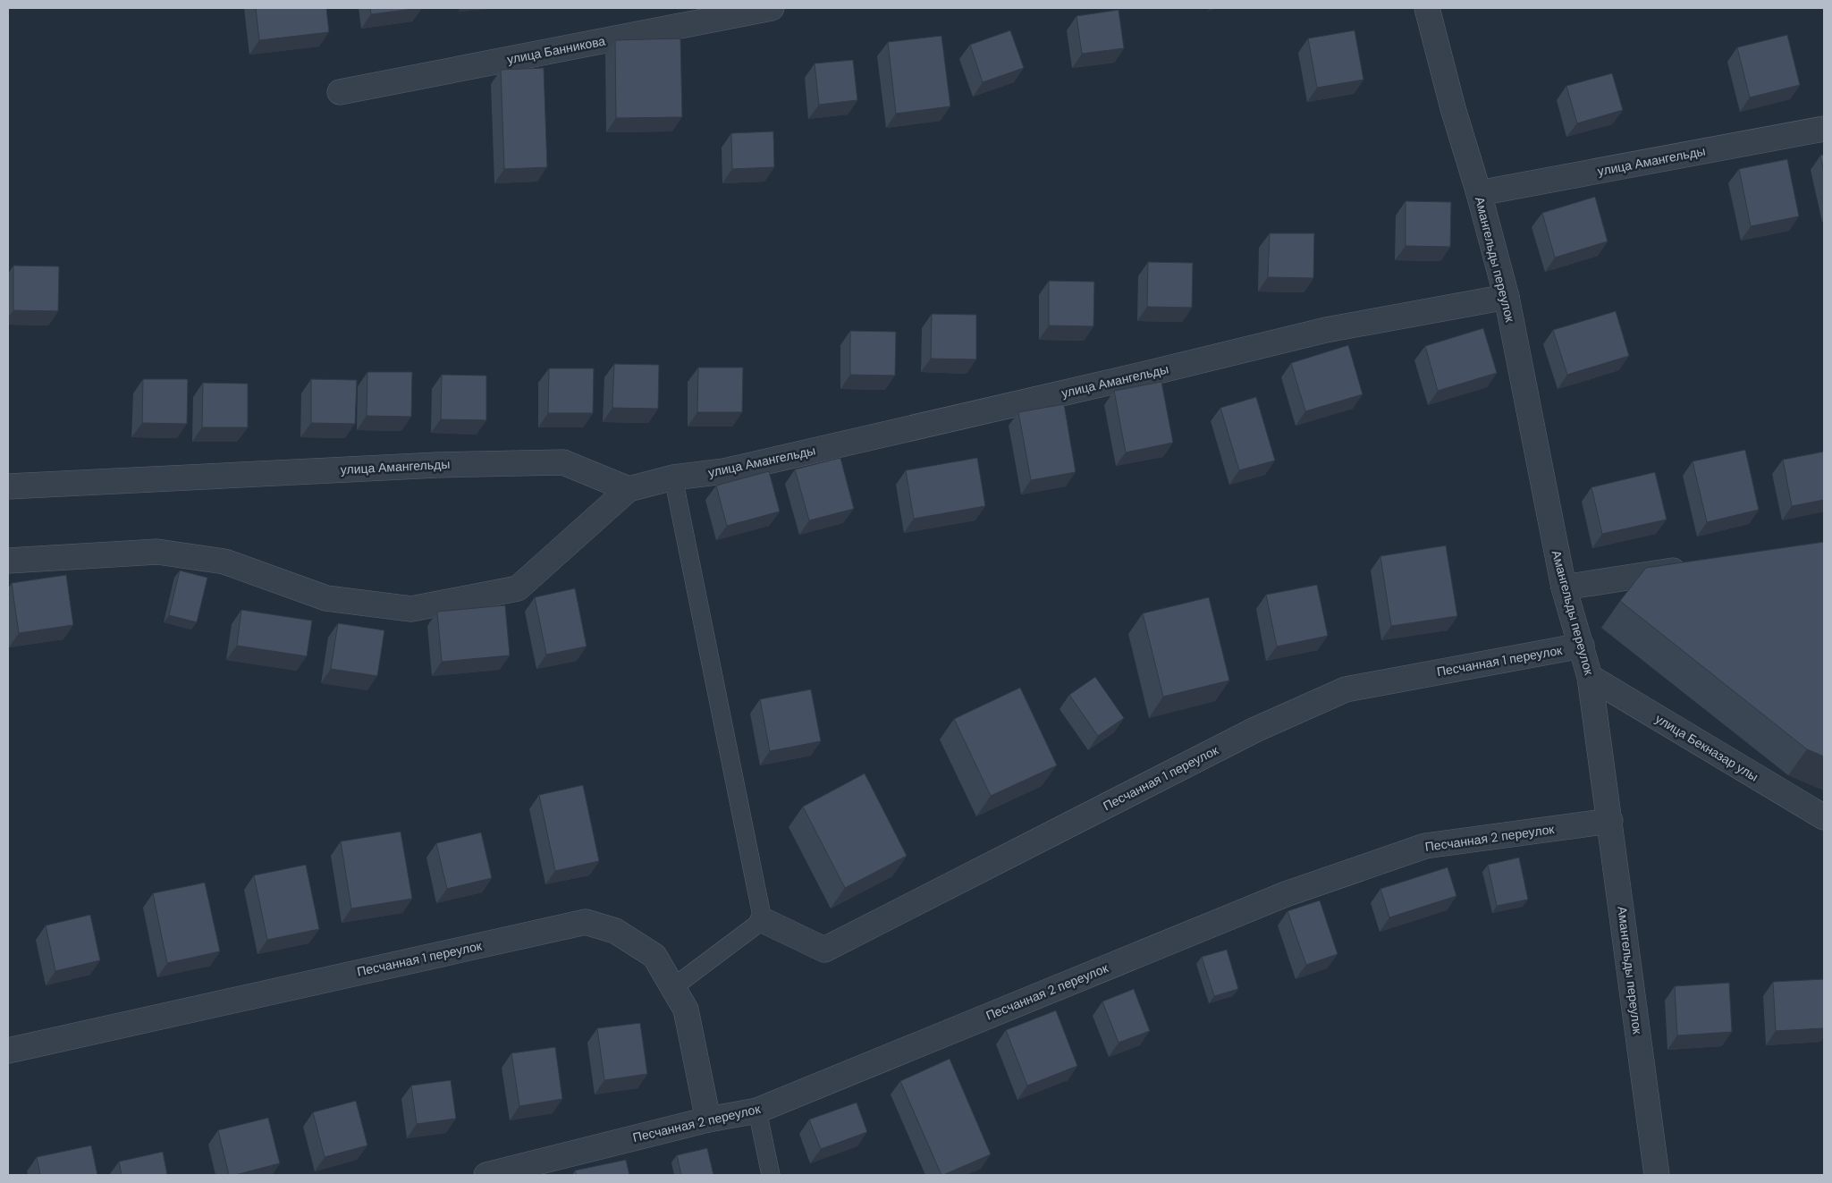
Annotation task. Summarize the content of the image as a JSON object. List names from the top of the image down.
{
  "streets": {
    "street": [
      "улица Банникова",
      "улица Амангельды",
      "Амангельды переулок",
      "Песчанная 1 переулок",
      "улица Бекназар улы",
      "Песчанная 2 переулок"
    ]
  },
  "crossings": [
    ["улица Амангельды", "Амангельды переулок"],
    ["Амангельды переулок", "Песчанная 1 переулок"],
    ["Амангельды переулок", "улица Бекназар улы"],
    ["Амангельды переулок", "Песчанная 2 переулок"],
    ["Песчанная 1 переулок", "Песчанная 2 переулок"]
  ]
}
